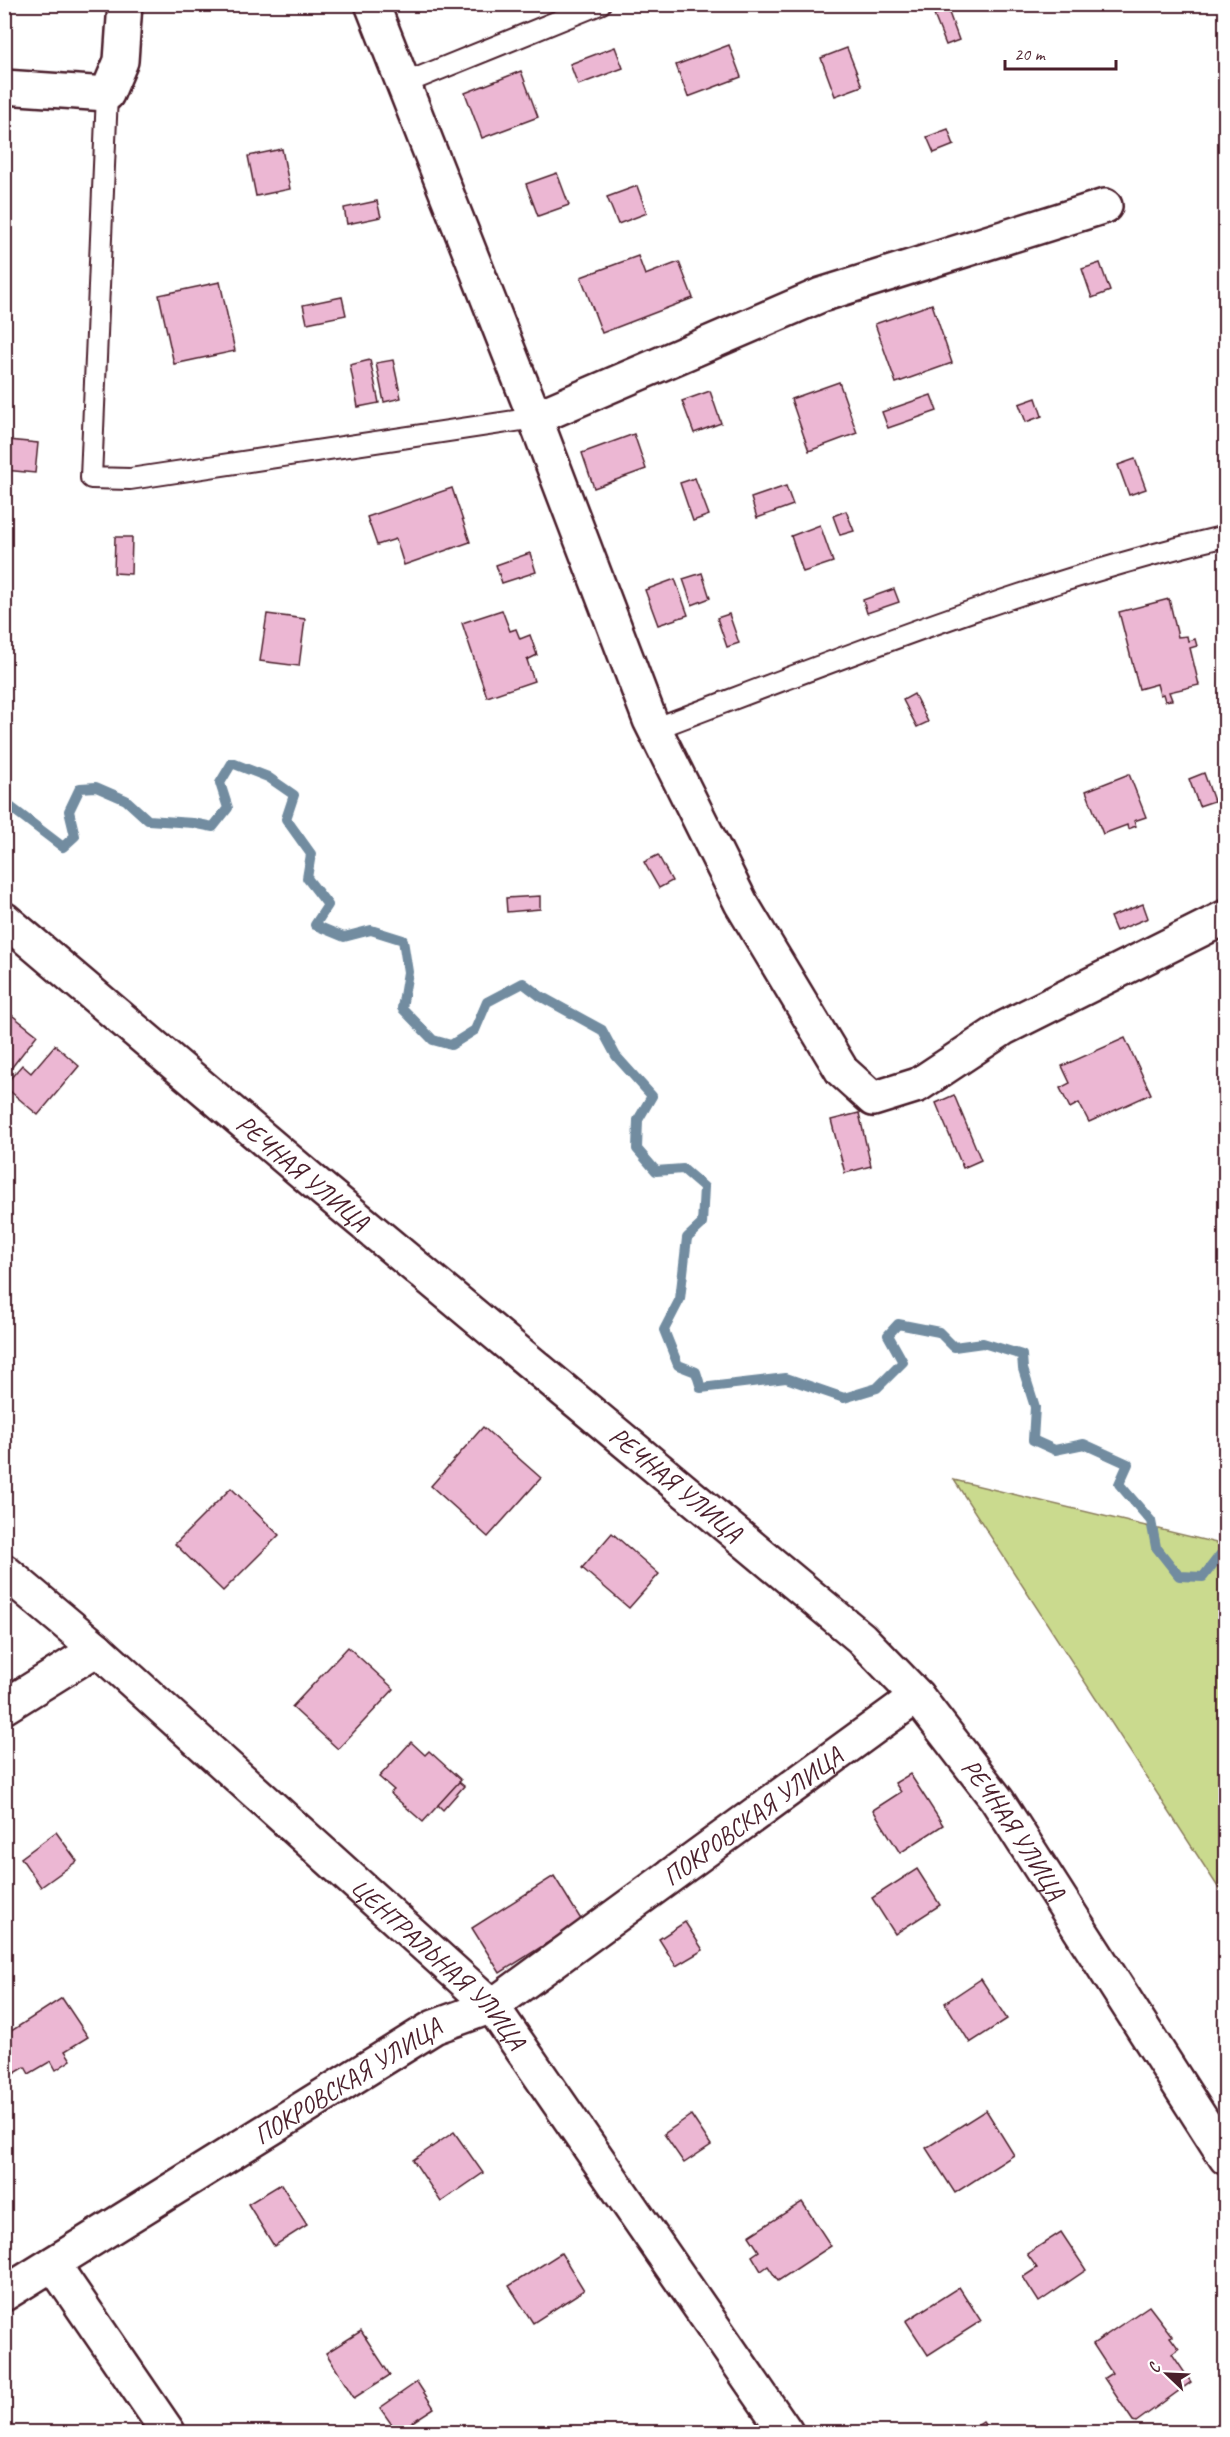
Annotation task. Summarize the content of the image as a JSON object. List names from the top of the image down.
{
  "streets": {
    "street": ["РЕЧНАЯ УЛИЦА", "ПОКРОВСКАЯ УЛИЦА", "ЦЕНТРАЛЬНАЯ УЛИЦА"]
  },
  "crossings": [
    ["РЕЧНАЯ УЛИЦА", "ПОКРОВСКАЯ УЛИЦА"],
    ["ПОКРОВСКАЯ УЛИЦА", "ЦЕНТРАЛЬНАЯ УЛИЦА"]
  ],
  "scale_bar": "20 m",
  "north": "top left"
}
